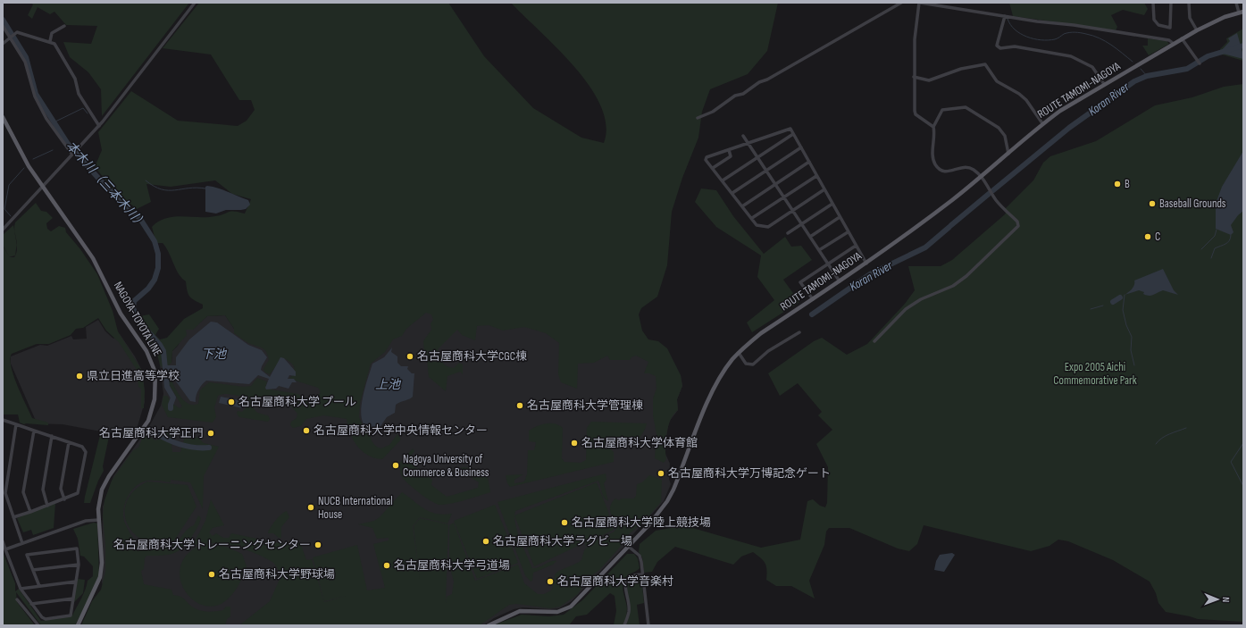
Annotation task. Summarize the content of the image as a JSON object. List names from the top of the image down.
{
  "streets": {
    "main road": ["ROUTE TAMOMI-NAGOYA", "NAGOYA-TOYOTA LINE"]
  },
  "water": [
    "Koran River",
    "本木川（三本木川）",
    "下池",
    "上池"
  ],
  "parks": ["Expo 2005 Aichi Commemorative Park"],
  "places": [
    "B",
    "Baseball Grounds",
    "C",
    "名古屋商科大学CGC棟",
    "県立日進高等学校",
    "名古屋商科大学 プール",
    "名古屋商科大学管理棟",
    "名古屋商科大学中央情報センター",
    "名古屋商科大学正門",
    "名古屋商科大学体育館",
    "Nagoya University of Commerce & Business",
    "名古屋商科大学万博記念ゲート",
    "NUCB International House",
    "名古屋商科大学陸上競技場",
    "名古屋商科大学ラグビー場",
    "名古屋商科大学トレーニングセンター",
    "名古屋商科大学弓道場",
    "名古屋商科大学野球場",
    "名古屋商科大学音楽村"
  ],
  "north": "right"
}
